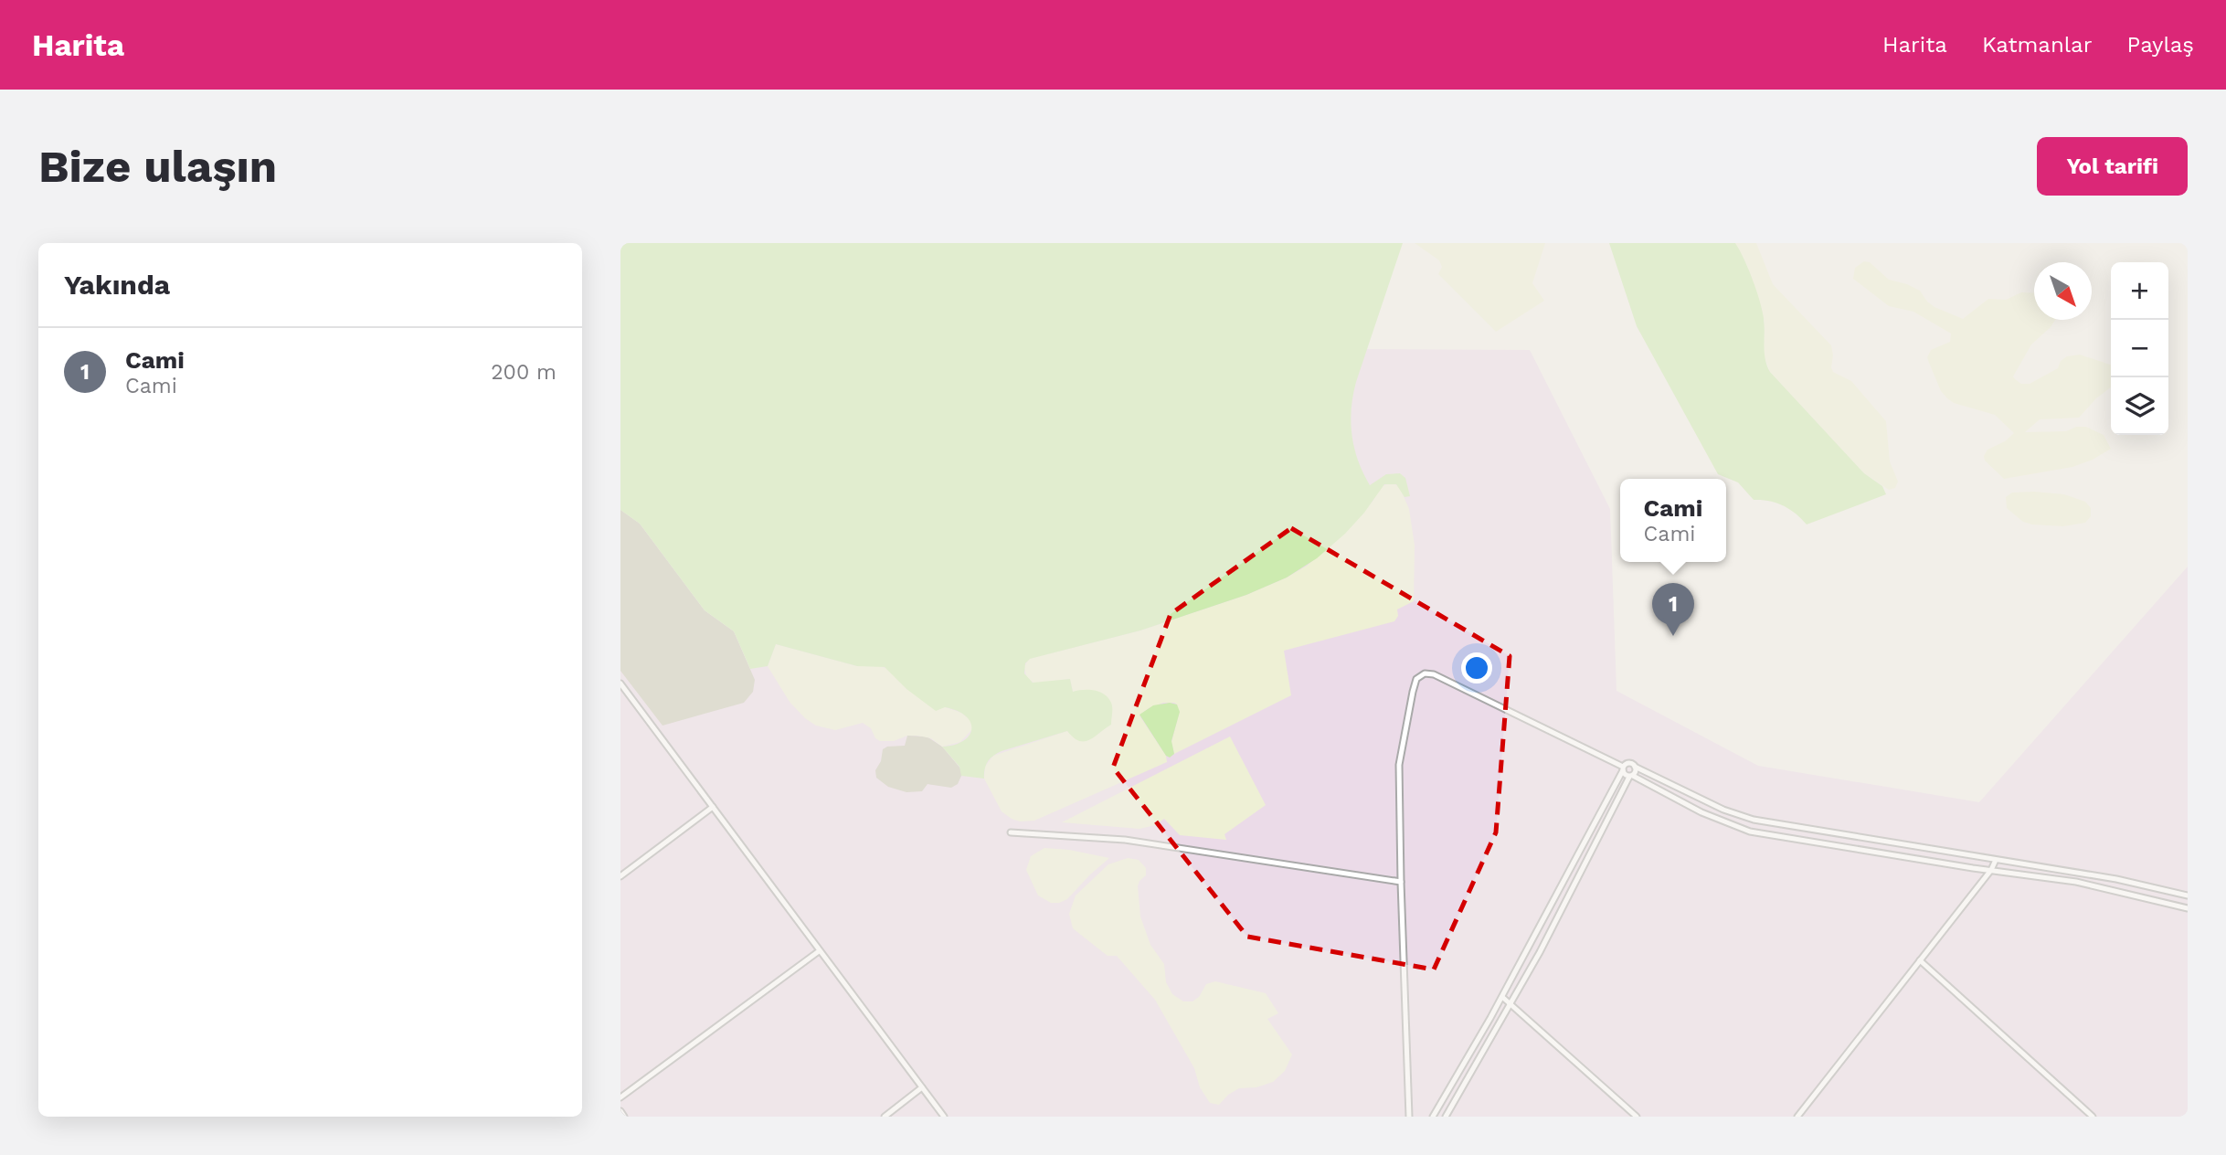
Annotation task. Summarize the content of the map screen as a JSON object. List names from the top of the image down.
{
  "north": "bottom right",
  "page": {
    "header": "Harita",
    "nav": ["Harita", "Katmanlar", "Paylaş"],
    "buttons": "Yol tarifi",
    "title": "Bize ulaşın",
    "heading": "Yakında",
    "map_buttons": ["+", "−"],
    "list": [
      {
        "mark": "1",
        "name": "Cami",
        "note": "Cami",
        "value": "200 m"
      }
    ],
    "popup": ["Cami", "Cami"],
    "pins": "1"
  }
}
